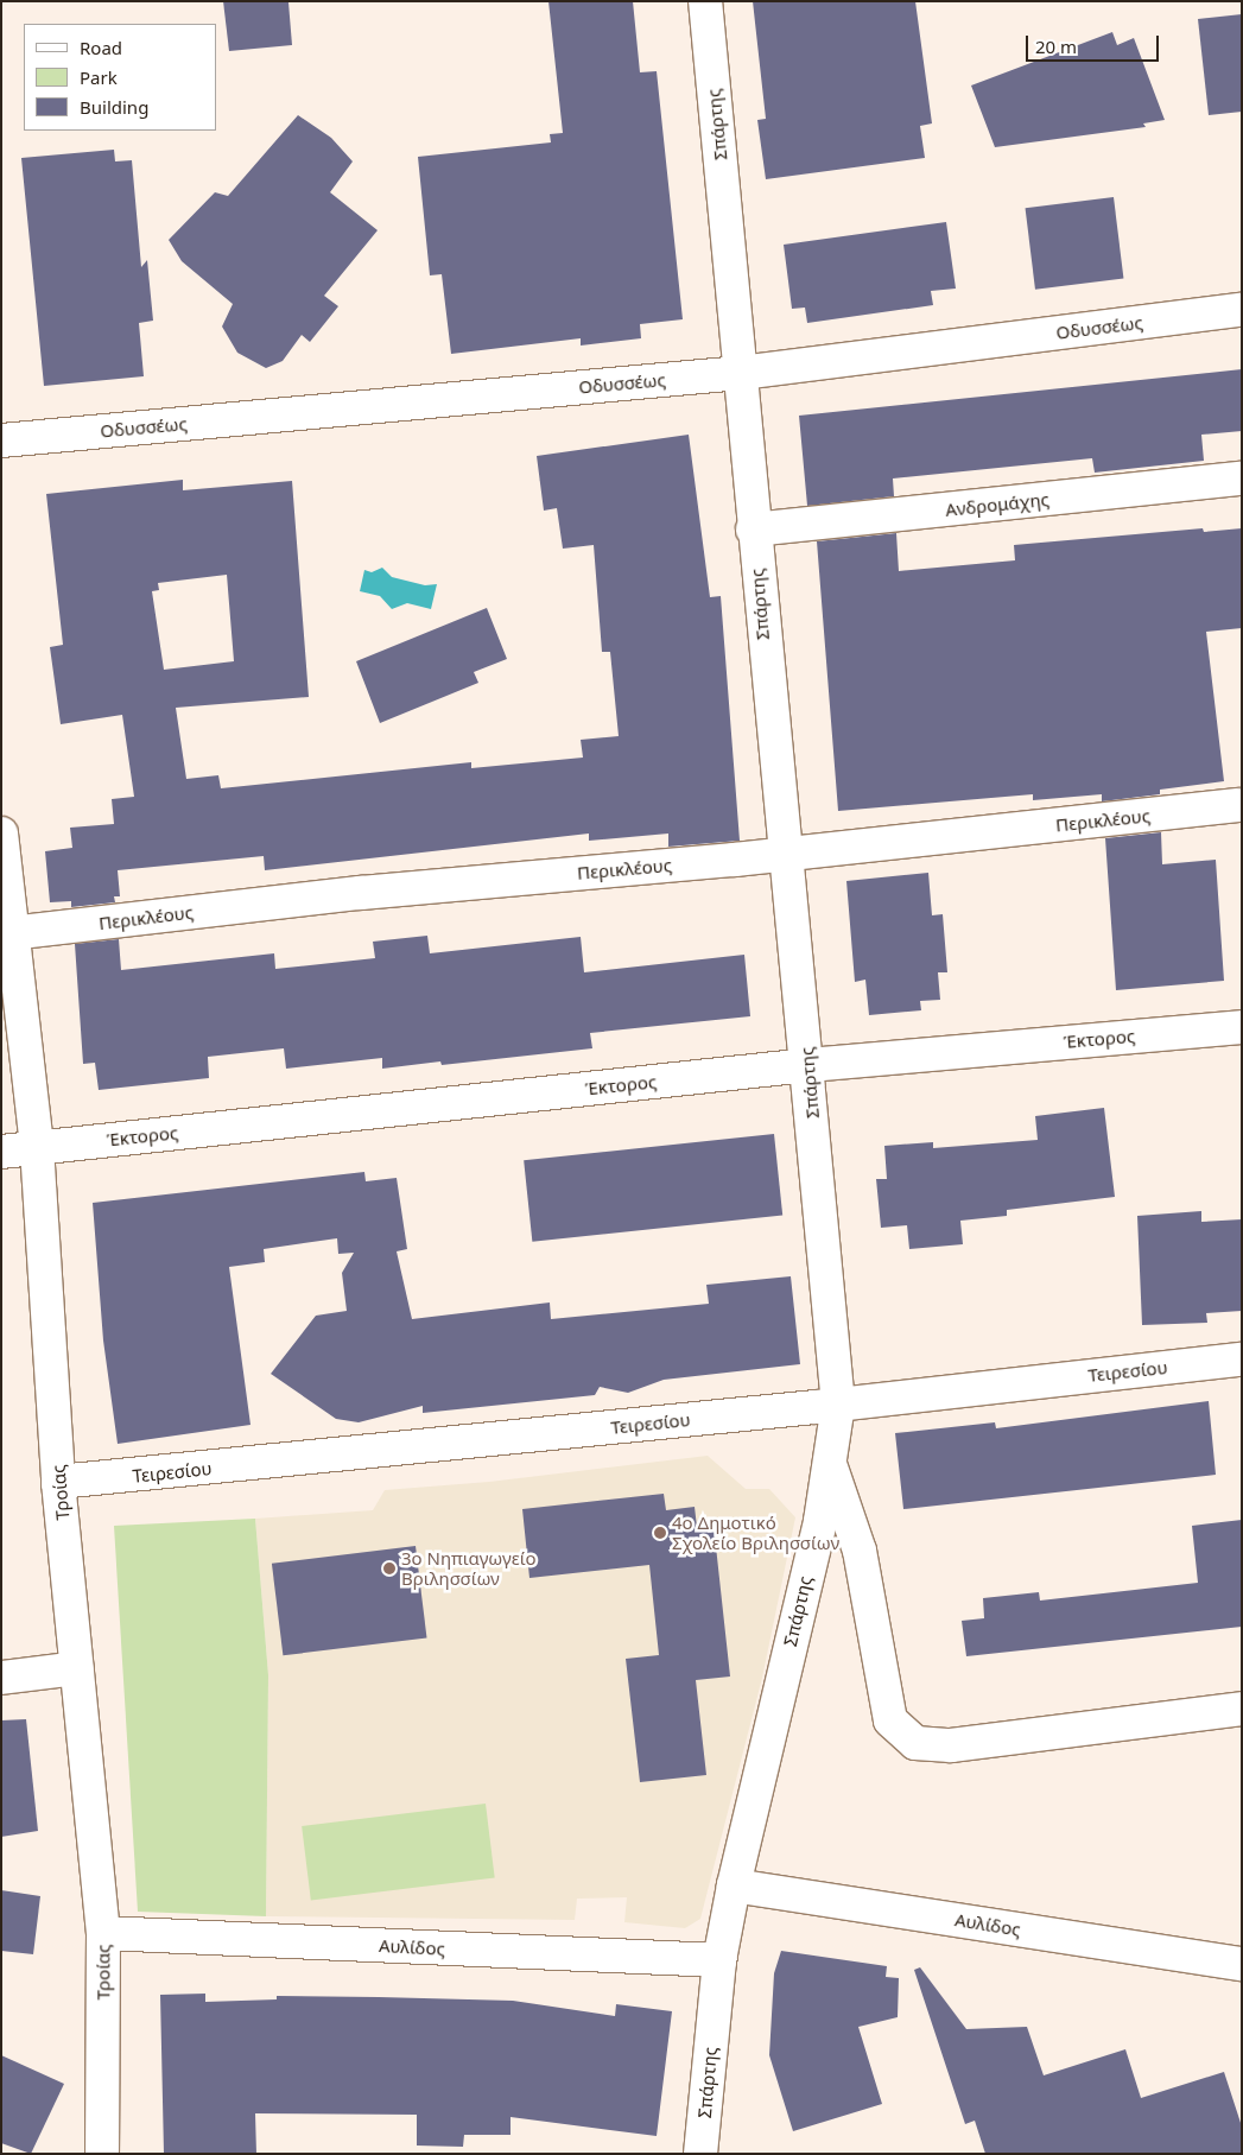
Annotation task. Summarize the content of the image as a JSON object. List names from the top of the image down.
{
  "streets": {
    "street": [
      "Σπάρτης",
      "Οδυσσέως",
      "Ανδρομάχης",
      "Περικλέους",
      "Έκτορος",
      "Τειρεσίου",
      "Τροίας",
      "Αυλίδος"
    ]
  },
  "crossings": [
    ["Σπάρτης", "Οδυσσέως"],
    ["Σπάρτης", "Ανδρομάχης"],
    ["Σπάρτης", "Περικλέους"],
    ["Σπάρτης", "Έκτορος"],
    ["Σπάρτης", "Τειρεσίου"],
    ["Σπάρτης", "Αυλίδος"],
    ["Περικλέους", "Τροίας"],
    ["Έκτορος", "Τροίας"],
    ["Τειρεσίου", "Τροίας"],
    ["Τροίας", "Αυλίδος"]
  ],
  "places": ["4o Δημοτικό Σχολείο Βριλησσίων", "3ο Νηπιαγωγείο Βριλησσίων"],
  "legend": ["Road", "Park", "Building"],
  "scale_bar": "20 m"
}
